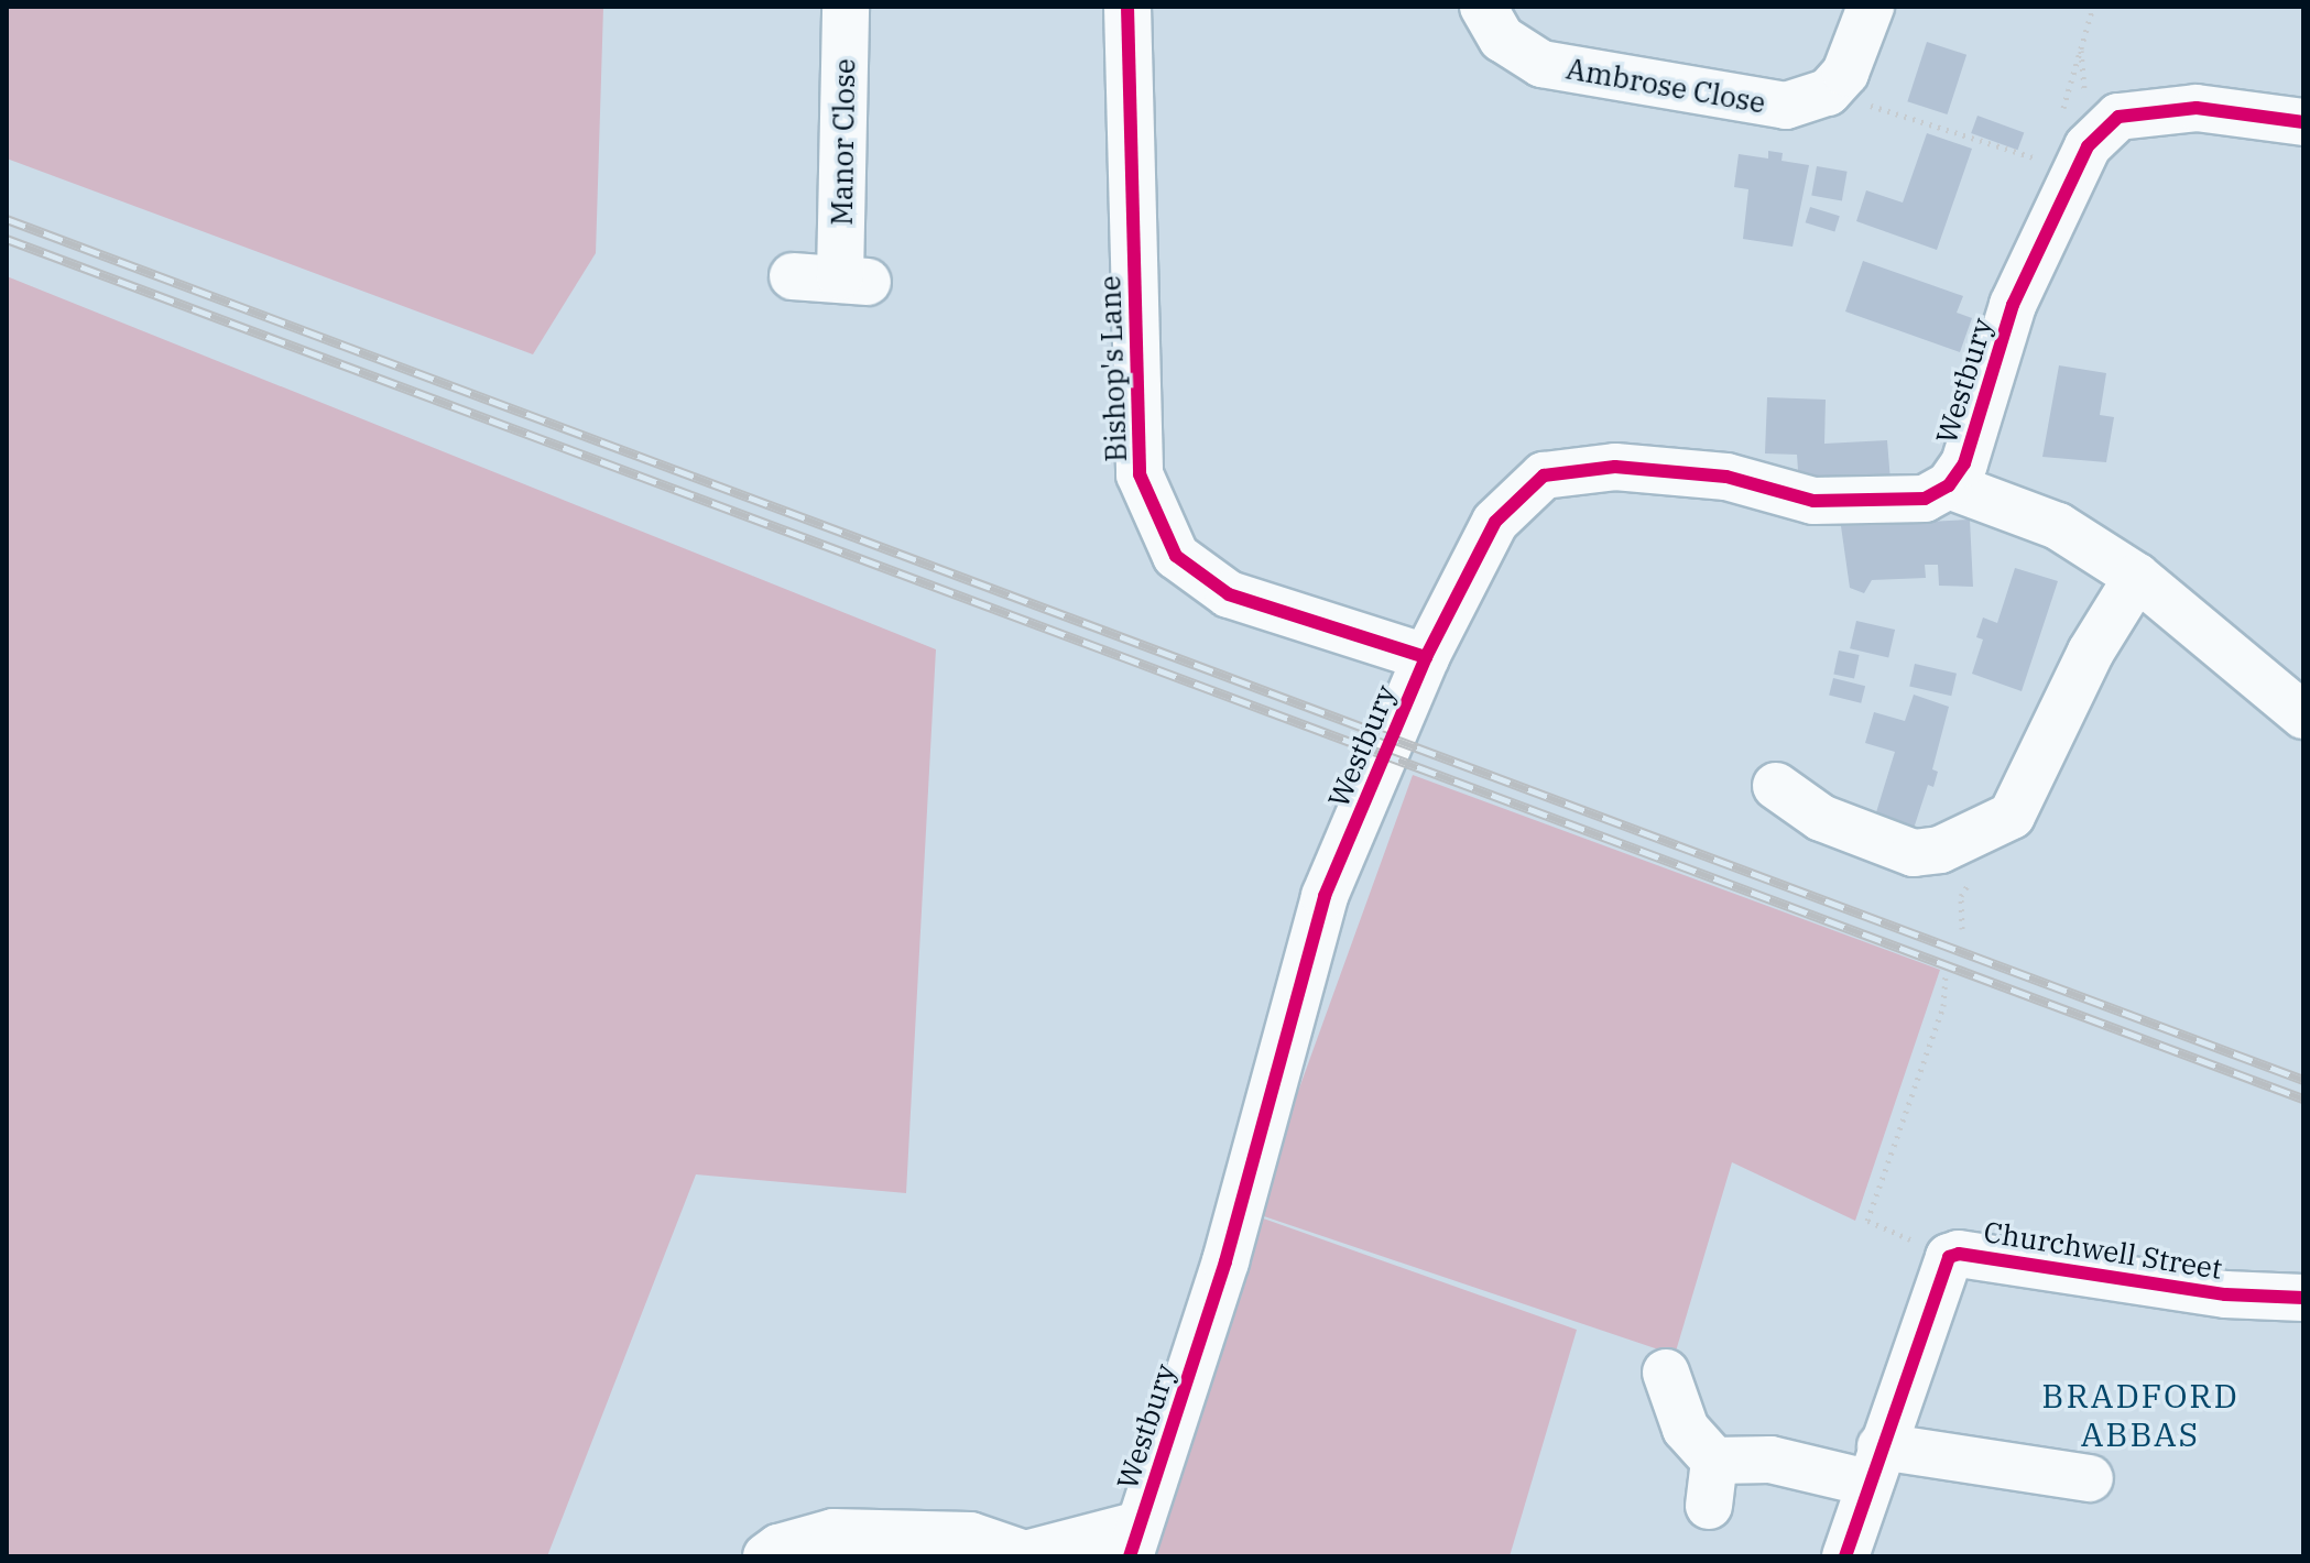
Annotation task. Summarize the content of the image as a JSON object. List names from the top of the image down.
{
  "streets": {
    "street": [
      "Ambrose Close",
      "Manor Close",
      "Bishop's Lane",
      "Westbury",
      "Churchwell Street"
    ]
  },
  "crossings": [
    ["Bishop's Lane", "Westbury"]
  ],
  "districts": ["BRADFORD ABBAS"]
}
